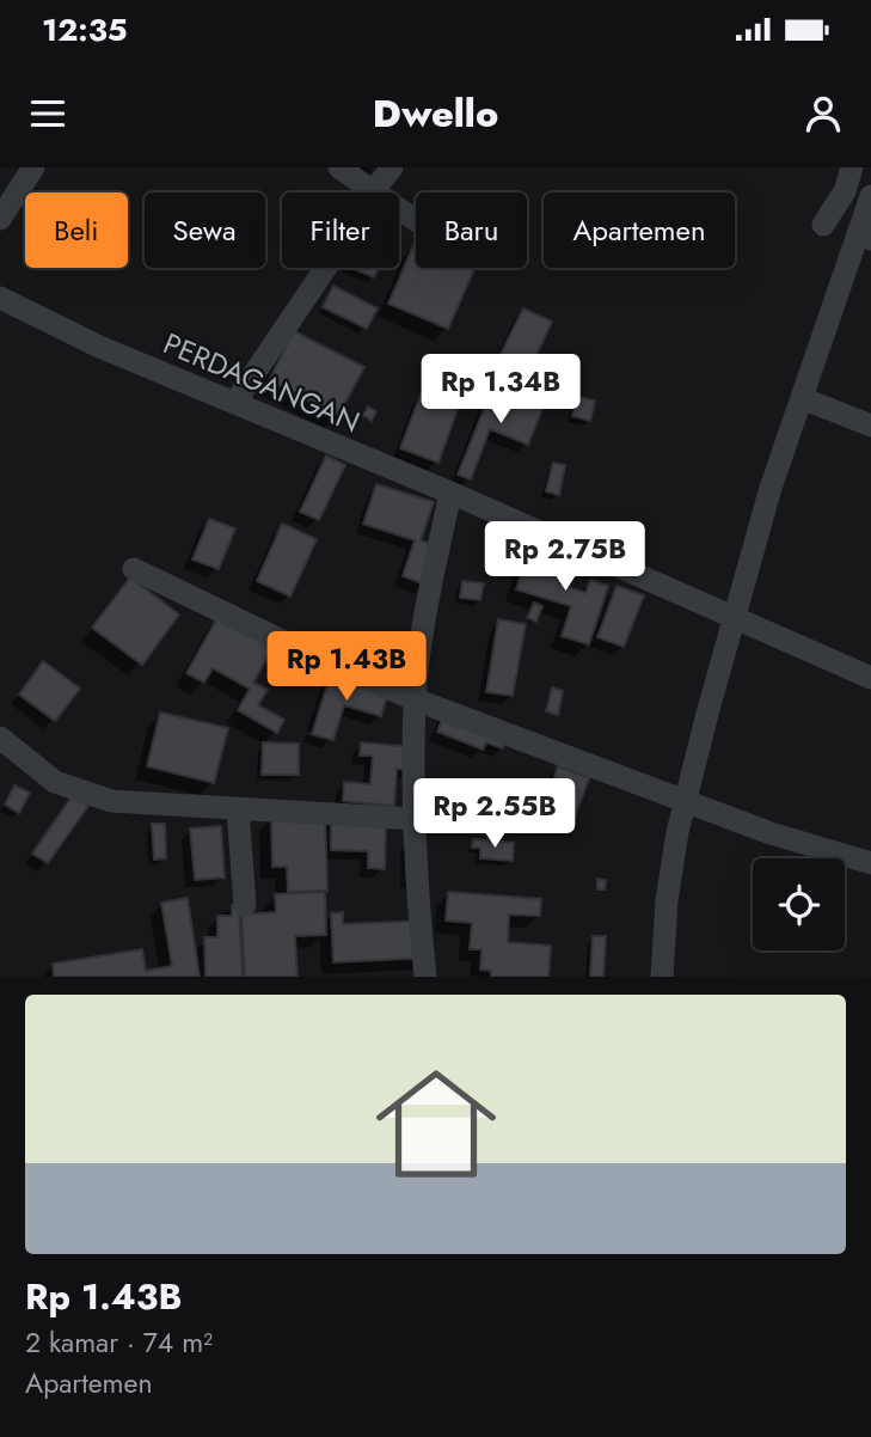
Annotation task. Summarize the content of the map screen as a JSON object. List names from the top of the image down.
{
  "streets": {
    "street": ["PERDAGANGAN"]
  },
  "page": {
    "status": "12:35",
    "header": "Dwello",
    "chip": [
      "Beli",
      "Sewa",
      "Filter",
      "Baru",
      "Apartemen"
    ],
    "price": [
      "Rp 1.34B",
      "Rp 2.75B",
      "Rp 1.43B",
      "Rp 2.55B"
    ],
    "list": [
      {
        "name": "Rp 1.43B",
        "note": "2 kamar · 74 m² · Apartemen"
      }
    ]
  }
}
